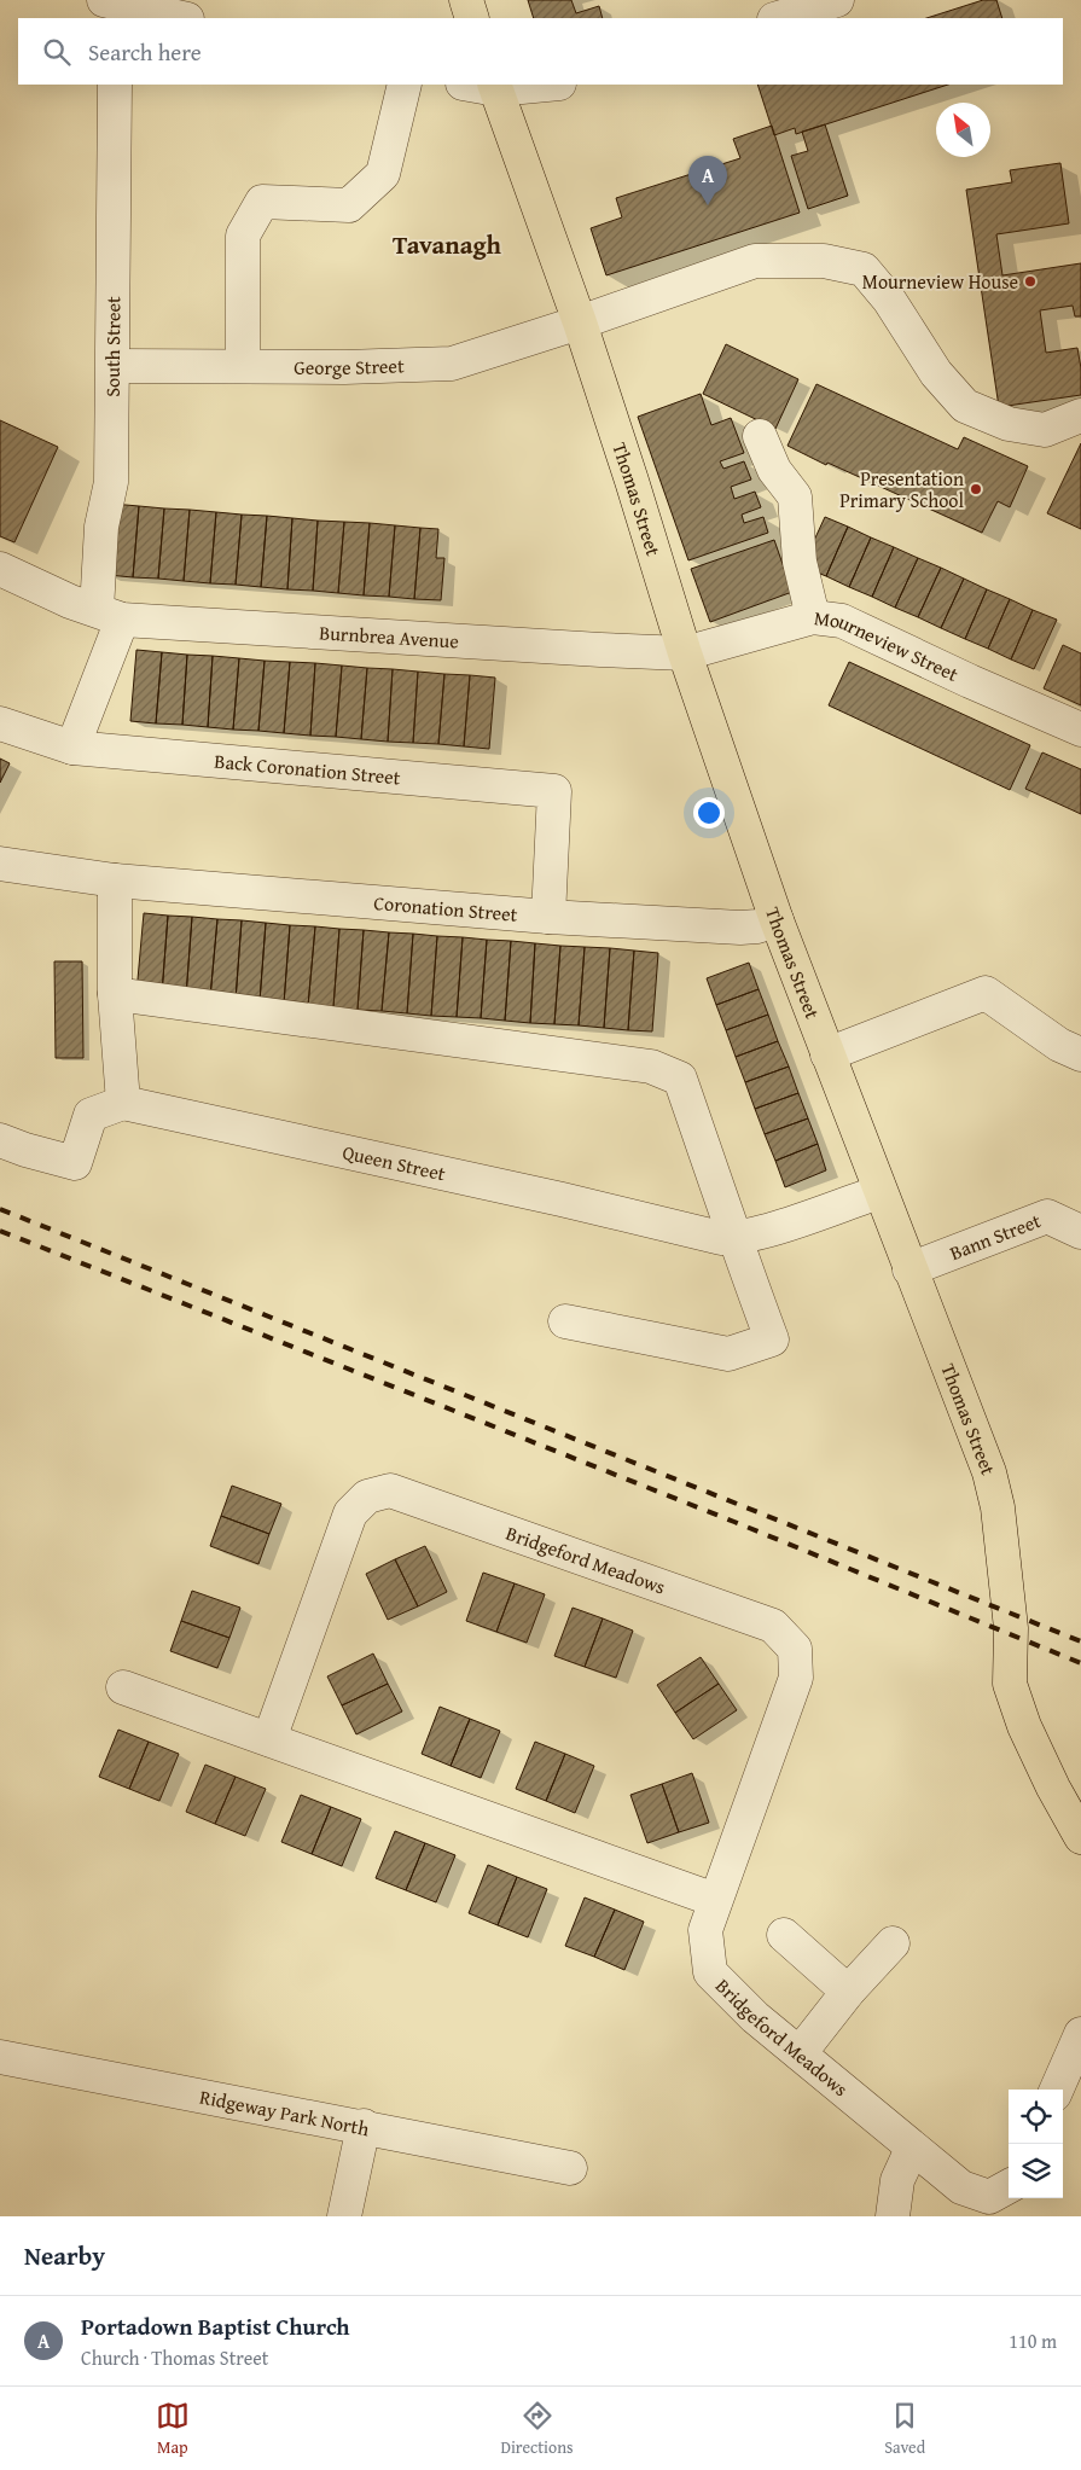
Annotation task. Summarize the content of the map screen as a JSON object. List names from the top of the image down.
{
  "streets": {
    "main road": ["Thomas Street"],
    "street": [
      "South Street",
      "George Street",
      "Burnbrea Avenue",
      "Mourneview Street",
      "Back Coronation Street",
      "Coronation Street",
      "Queen Street",
      "Bann Street",
      "Bridgeford Meadows",
      "Ridgeway Park North"
    ]
  },
  "crossings": [
    ["South Street", "George Street"],
    ["South Street", "Burnbrea Avenue"],
    ["George Street", "Thomas Street"],
    ["Thomas Street", "Burnbrea Avenue"],
    ["Thomas Street", "Mourneview Street"],
    ["Thomas Street", "Coronation Street"],
    ["Thomas Street", "Queen Street"],
    ["Thomas Street", "Bann Street"],
    ["Burnbrea Avenue", "Mourneview Street"],
    ["Back Coronation Street", "Coronation Street"]
  ],
  "districts": ["Tavanagh"],
  "places": ["Mourneview House", "Presentation Primary School"],
  "north": "top left",
  "page": {
    "search": "Search here",
    "pins": "A",
    "heading": "Nearby",
    "list": [
      {
        "mark": "A",
        "name": "Portadown Baptist Church",
        "note": "Church · Thomas Street",
        "value": "110 m"
      }
    ],
    "nav": ["Map", "Directions", "Saved"]
  }
}
